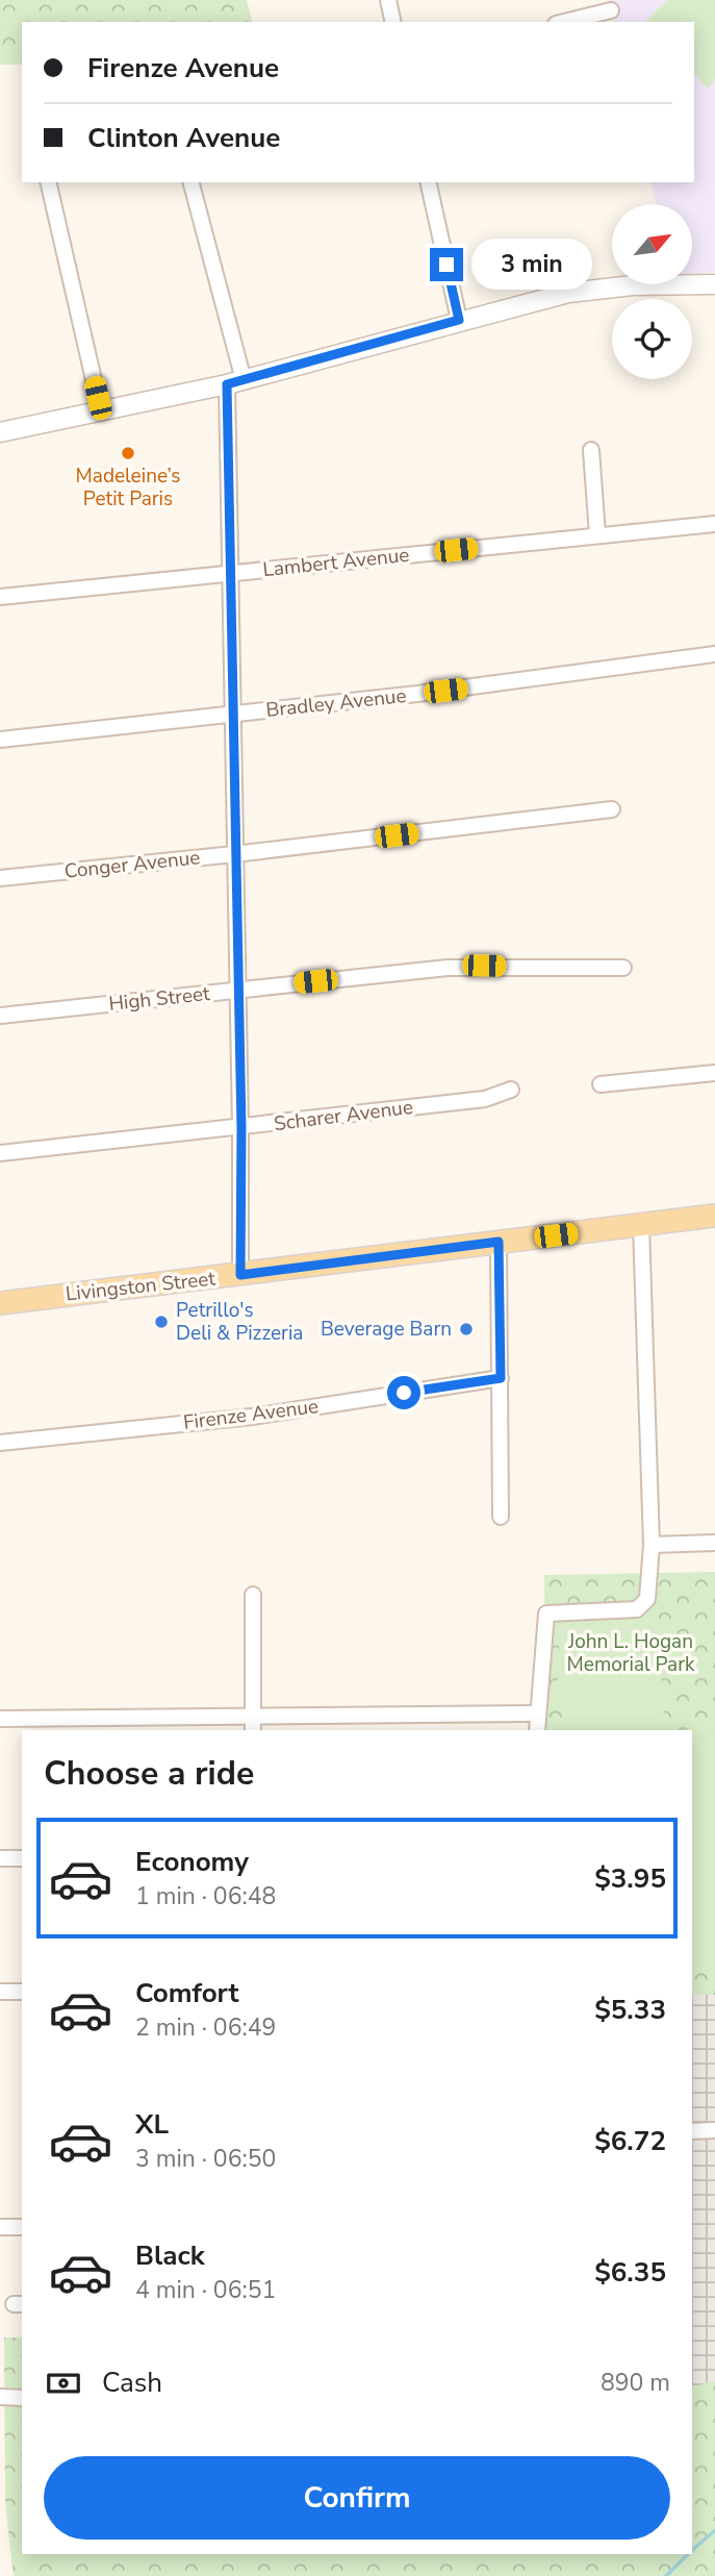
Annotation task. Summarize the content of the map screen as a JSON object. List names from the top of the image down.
{
  "streets": {
    "main road": ["Livingston Street"],
    "street": [
      "Lambert Avenue",
      "Bradley Avenue",
      "Conger Avenue",
      "High Street",
      "Scharer Avenue",
      "Firenze Avenue"
    ]
  },
  "parks": ["John L. Hogan Memorial Park"],
  "places": ["Madeleine’s Petit Paris", "Petrillo's Deli & Pizzeria", "Beverage Barn"],
  "north": "top right",
  "page": {
    "banner": ["Firenze Avenue", "Clinton Avenue"],
    "bubble": "3 min",
    "heading": "Choose a ride",
    "list": [
      {
        "name": "Economy",
        "note": "1 min · 06:48",
        "value": "$3.95"
      },
      {
        "name": "Comfort",
        "note": "2 min · 06:49",
        "value": "$5.33"
      },
      {
        "name": "XL",
        "note": "3 min · 06:50",
        "value": "$6.72"
      },
      {
        "name": "Black",
        "note": "4 min · 06:51",
        "value": "$6.35"
      }
    ],
    "pay": ["Cash", "890 m"],
    "buttons": "Confirm"
  }
}
